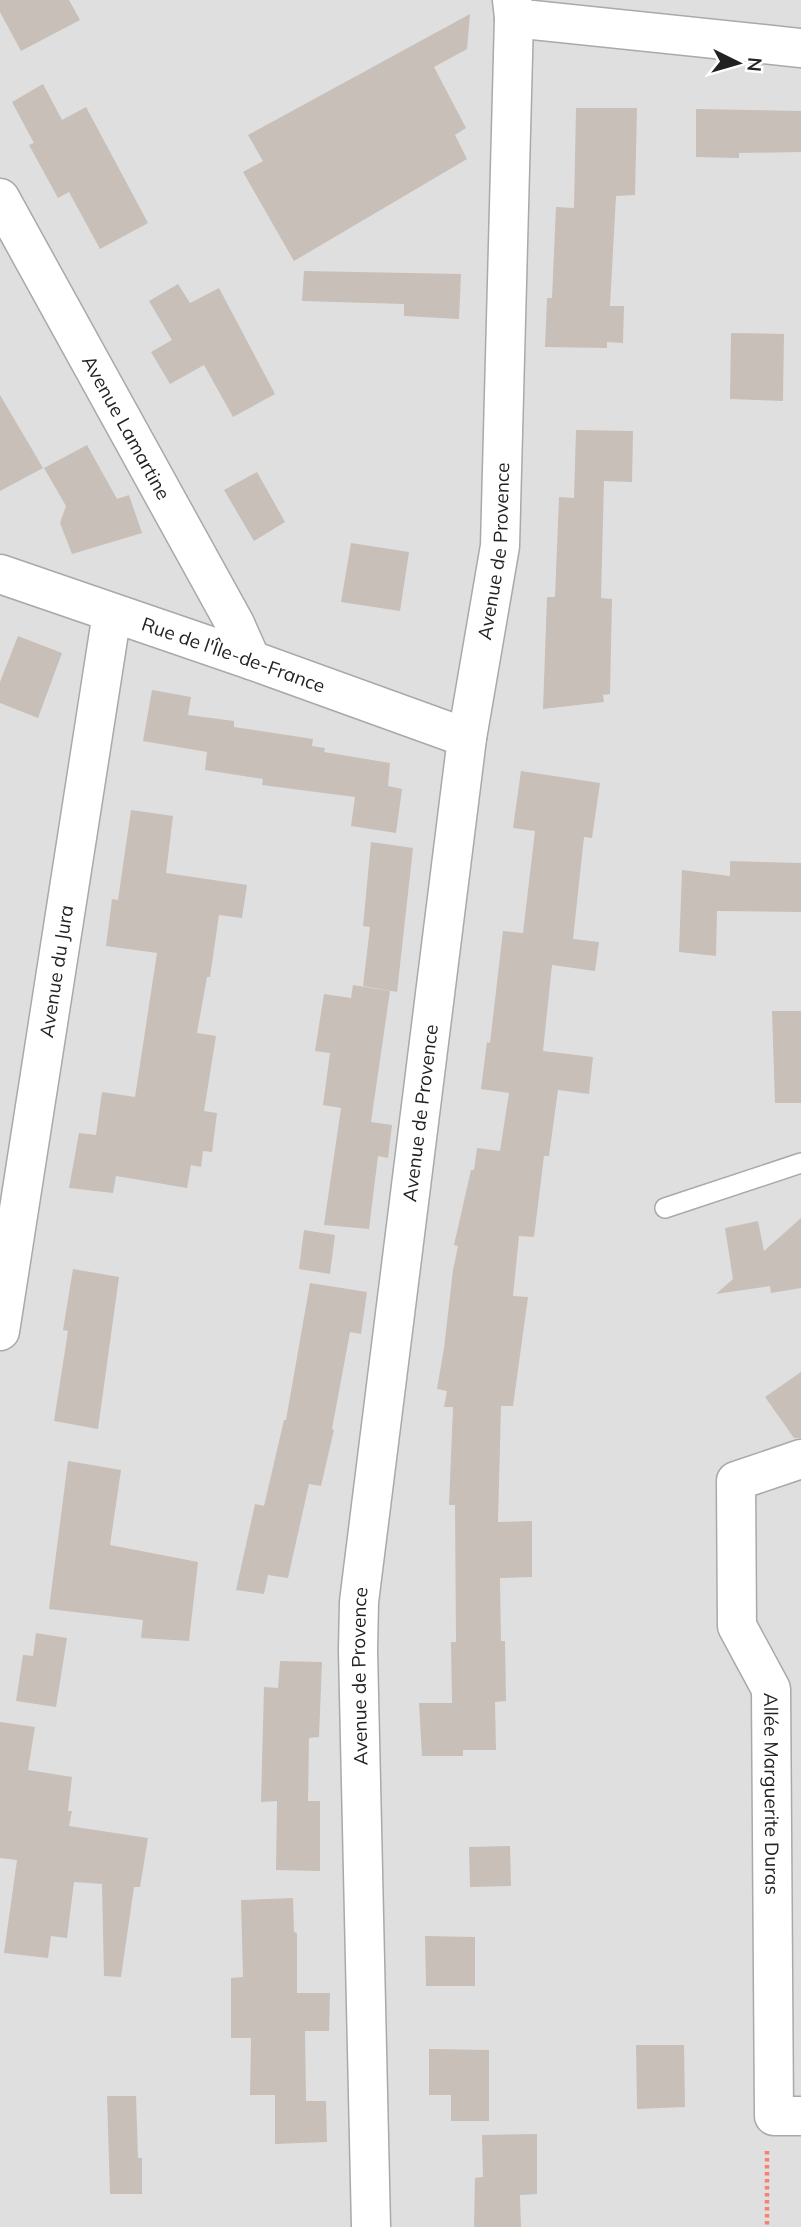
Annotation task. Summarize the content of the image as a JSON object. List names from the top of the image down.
{
  "streets": {
    "street": [
      "Avenue Lamartine",
      "Avenue de Provence",
      "Rue de l'Île-de-France",
      "Avenue du Jura",
      "Allée Marguerite Duras"
    ]
  },
  "crossings": [
    ["Avenue Lamartine", "Rue de l'Île-de-France"],
    ["Avenue de Provence", "Rue de l'Île-de-France"],
    ["Rue de l'Île-de-France", "Avenue du Jura"]
  ],
  "north": "right"
}
